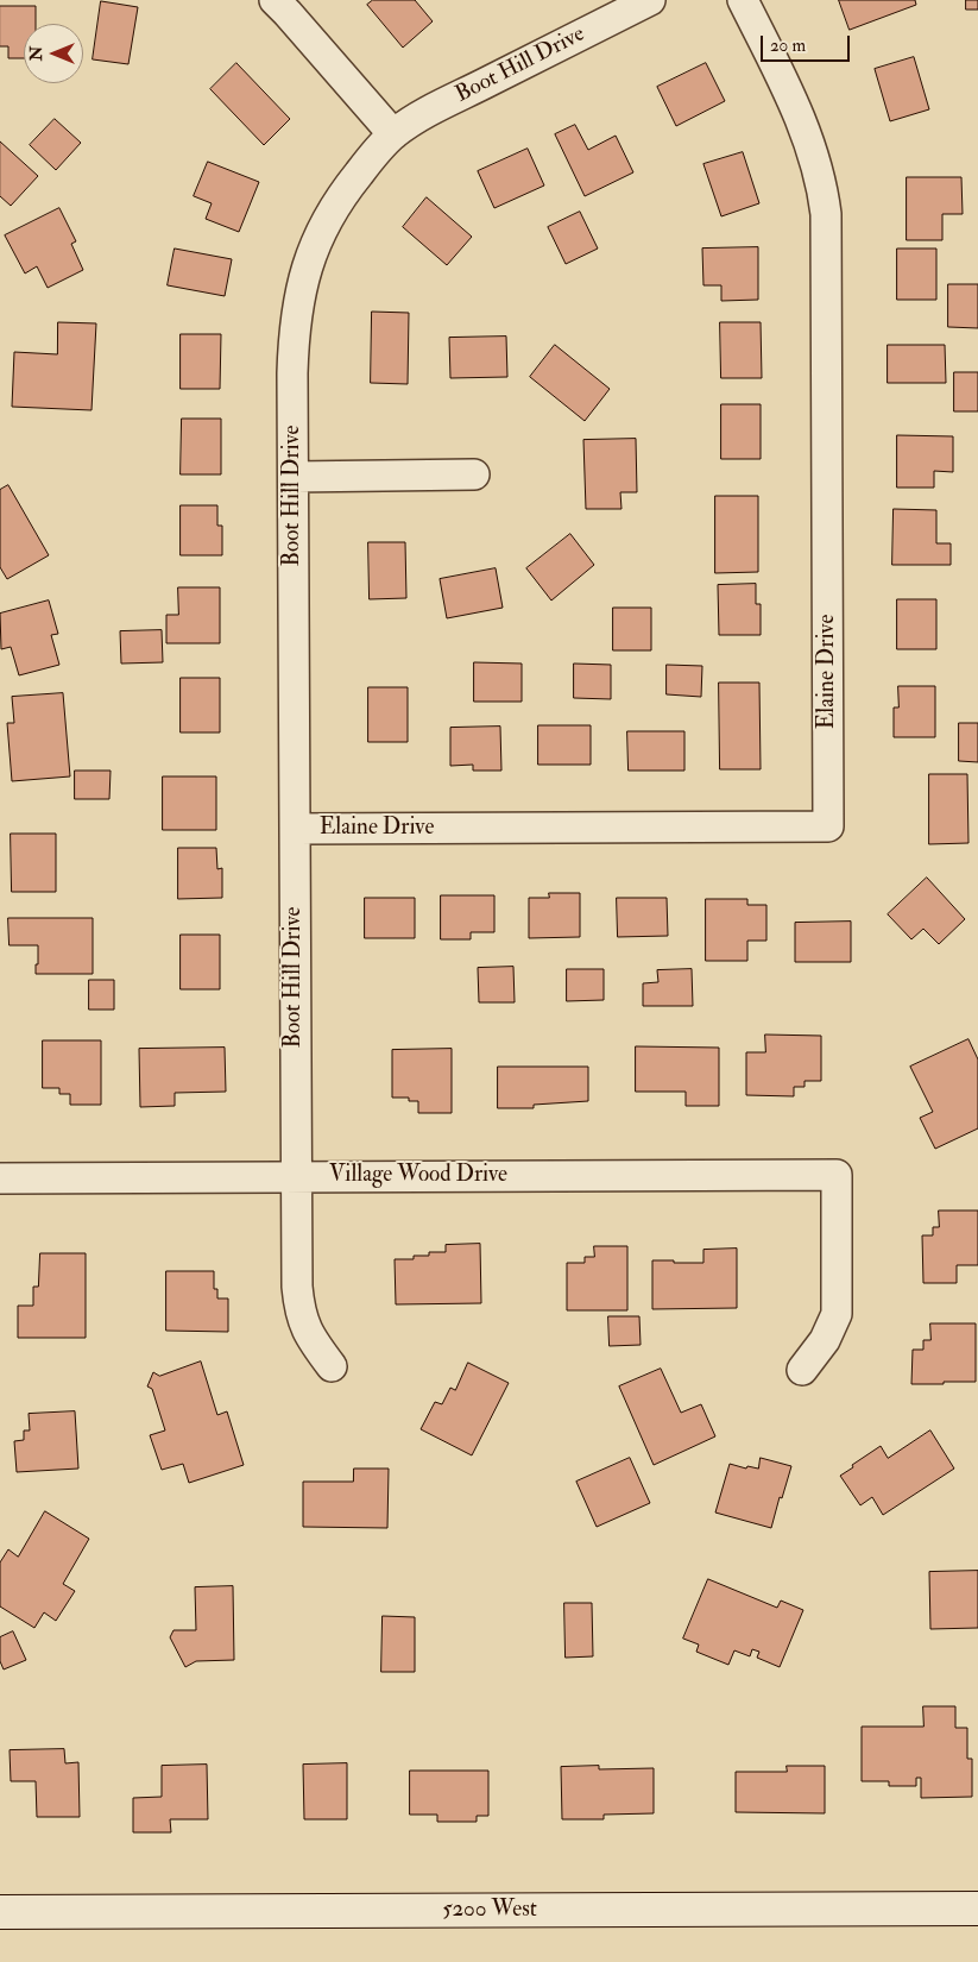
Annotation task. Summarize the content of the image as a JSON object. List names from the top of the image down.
{
  "streets": {
    "street": [
      "Boot Hill Drive",
      "Elaine Drive",
      "Village Wood Drive",
      "5200 West"
    ]
  },
  "crossings": [
    ["Boot Hill Drive", "Elaine Drive"],
    ["Boot Hill Drive", "Village Wood Drive"]
  ],
  "scale_bar": "20 m",
  "north": "left"
}
